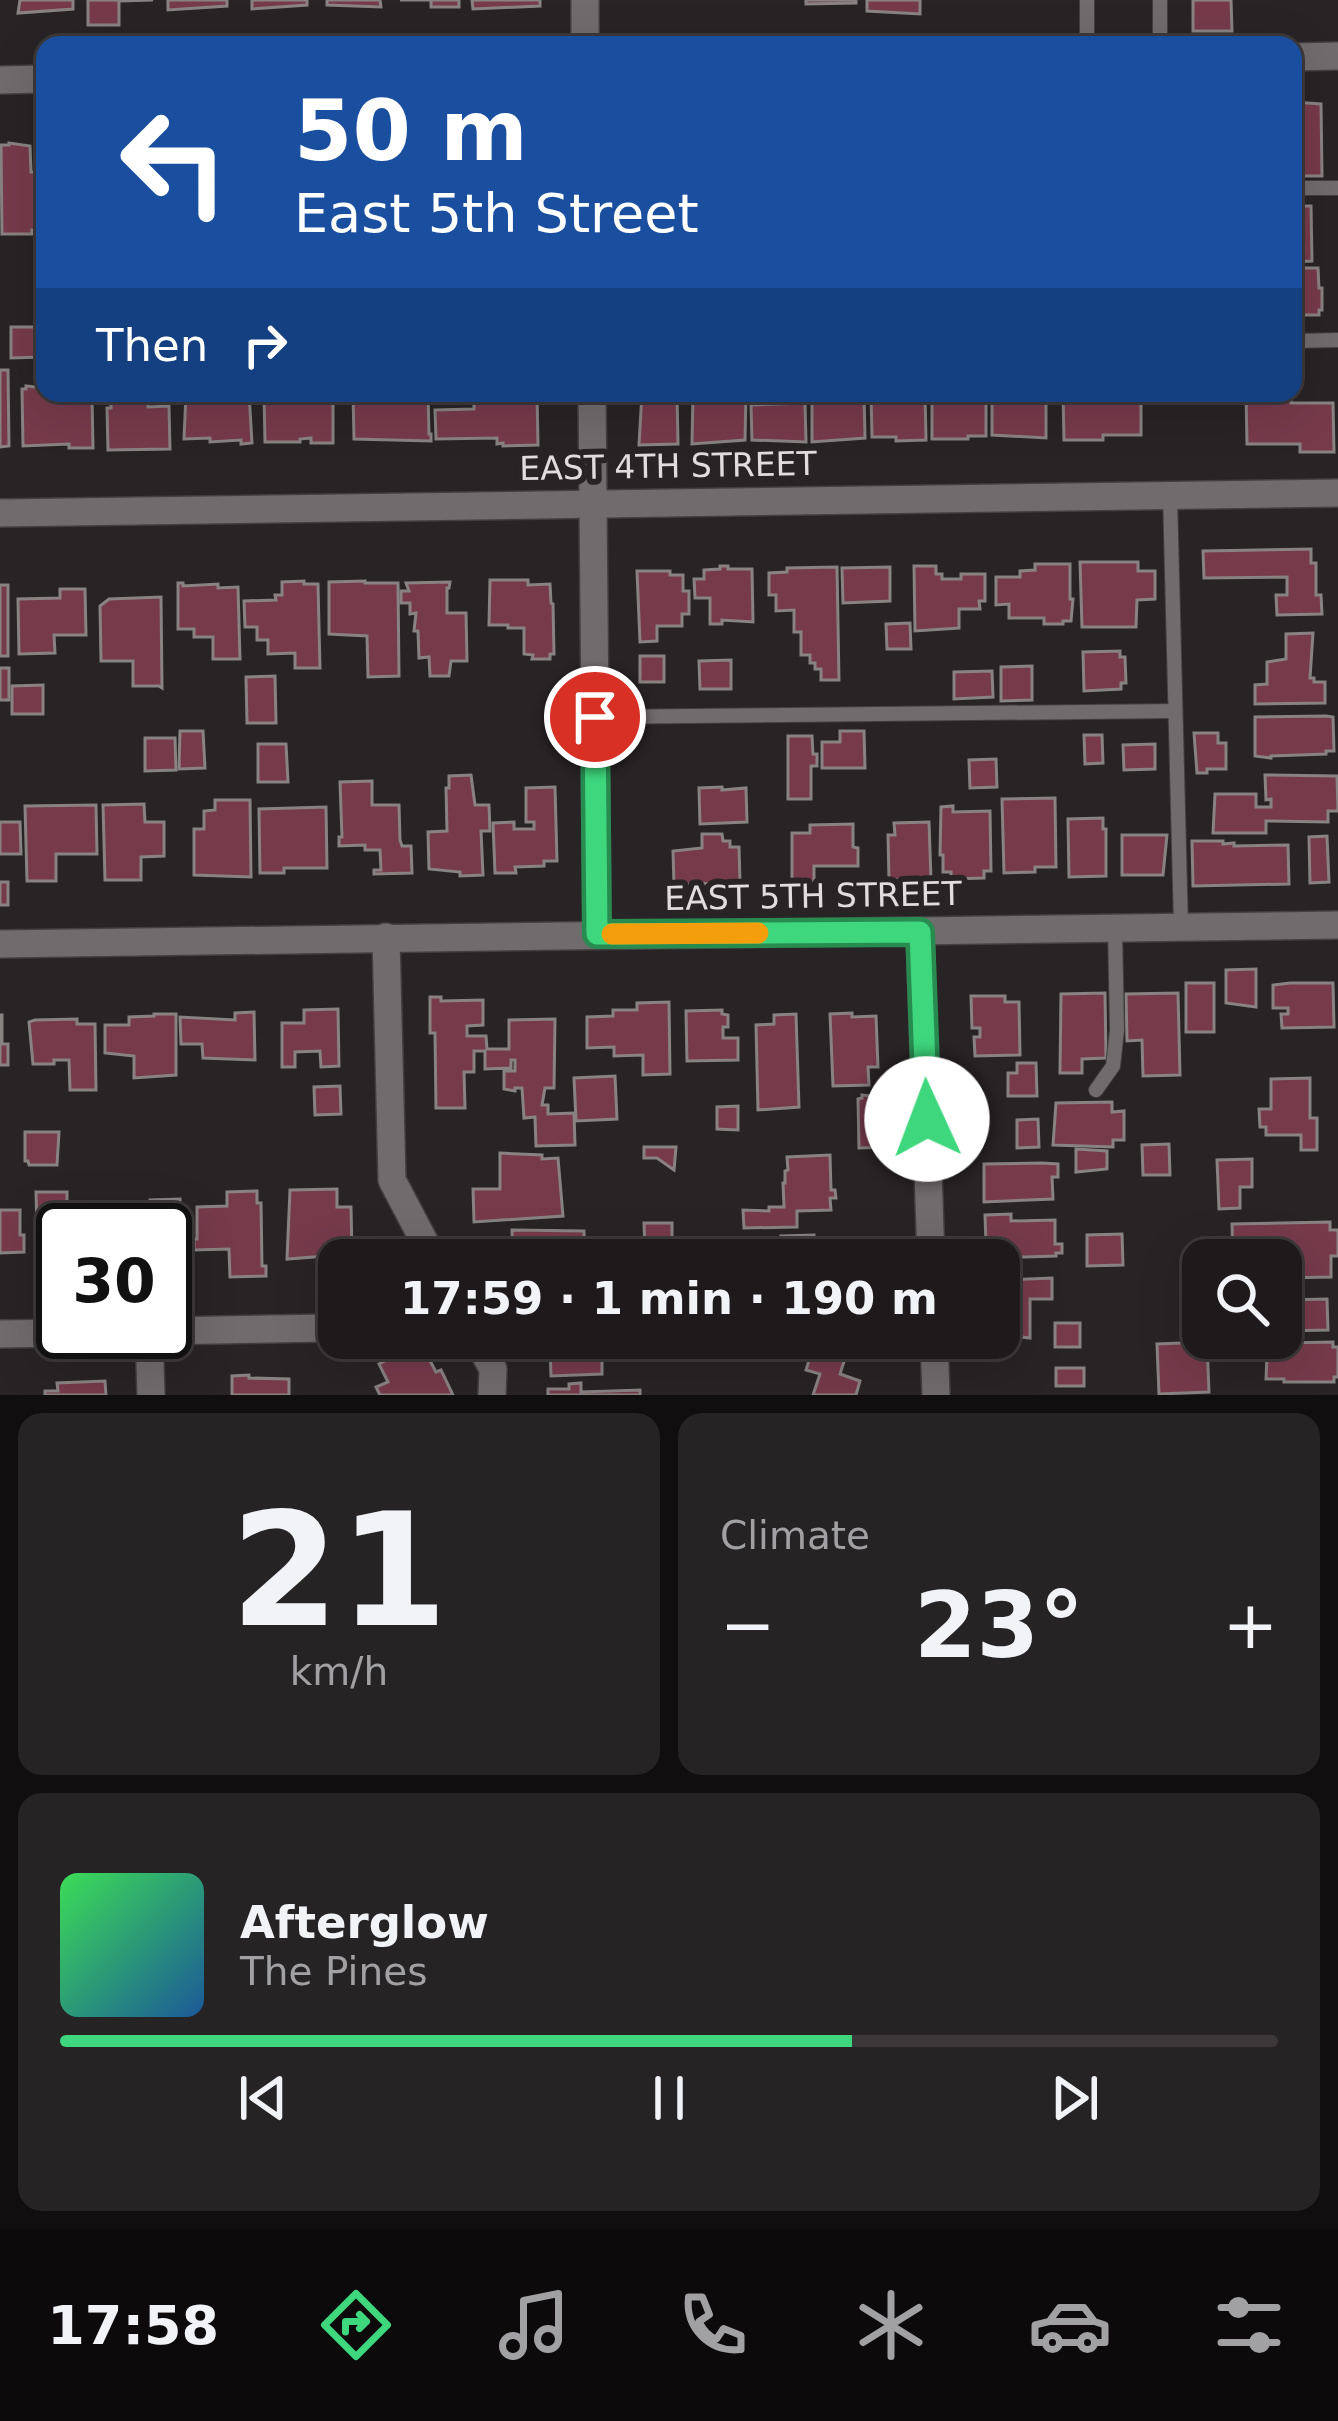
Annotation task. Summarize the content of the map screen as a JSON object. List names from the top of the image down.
{
  "streets": {
    "street": ["EAST 4TH STREET", "EAST 5TH STREET"]
  },
  "page": {
    "turn": ["50 m", "East 5th Street"],
    "then": "Then",
    "limit": "30",
    "trip": "17:59 · 1 min · 190 m",
    "tile": [
      ["21", "km/h"],
      "Climate"
    ],
    "heat": ["−", "23°", "+"],
    "song": ["Afterglow", "The Pines"],
    "tabs": "17:58"
  }
}
